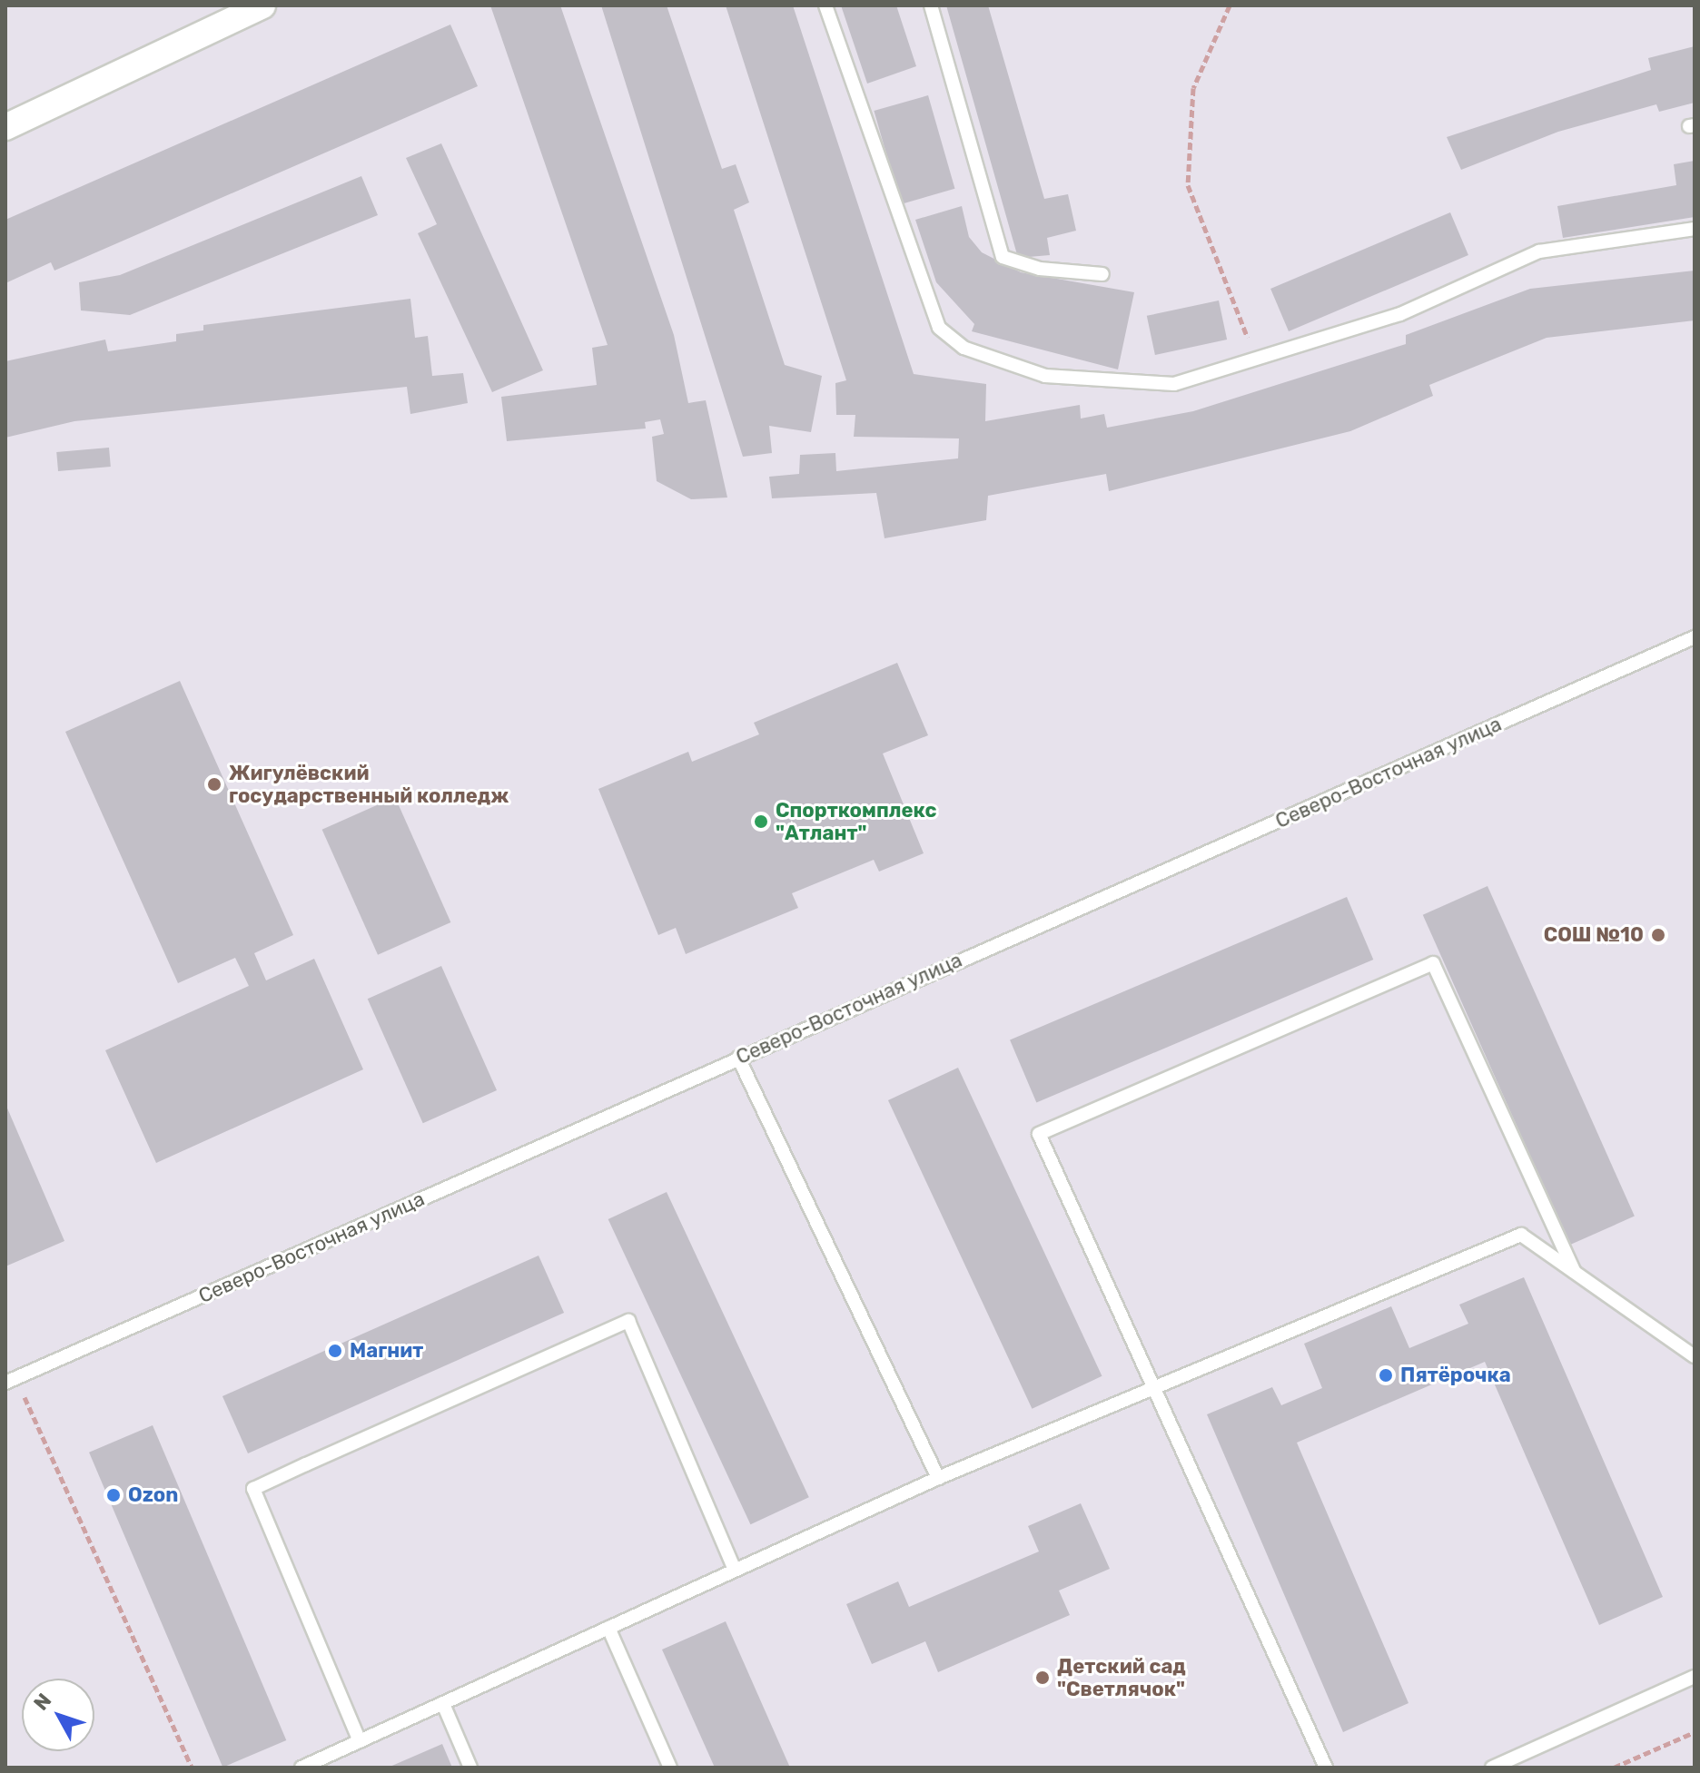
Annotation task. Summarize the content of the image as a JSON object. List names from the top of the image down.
{
  "streets": {
    "lane": ["Северо-Восточная улица"]
  },
  "places": [
    "Жигулёвский государственный колледж",
    "Спорткомплекс \"Атлант\"",
    "СОШ №10",
    "Магнит",
    "Пятёрочка",
    "Ozon",
    "Детский сад \"Светлячок\""
  ],
  "north": "top left"
}
